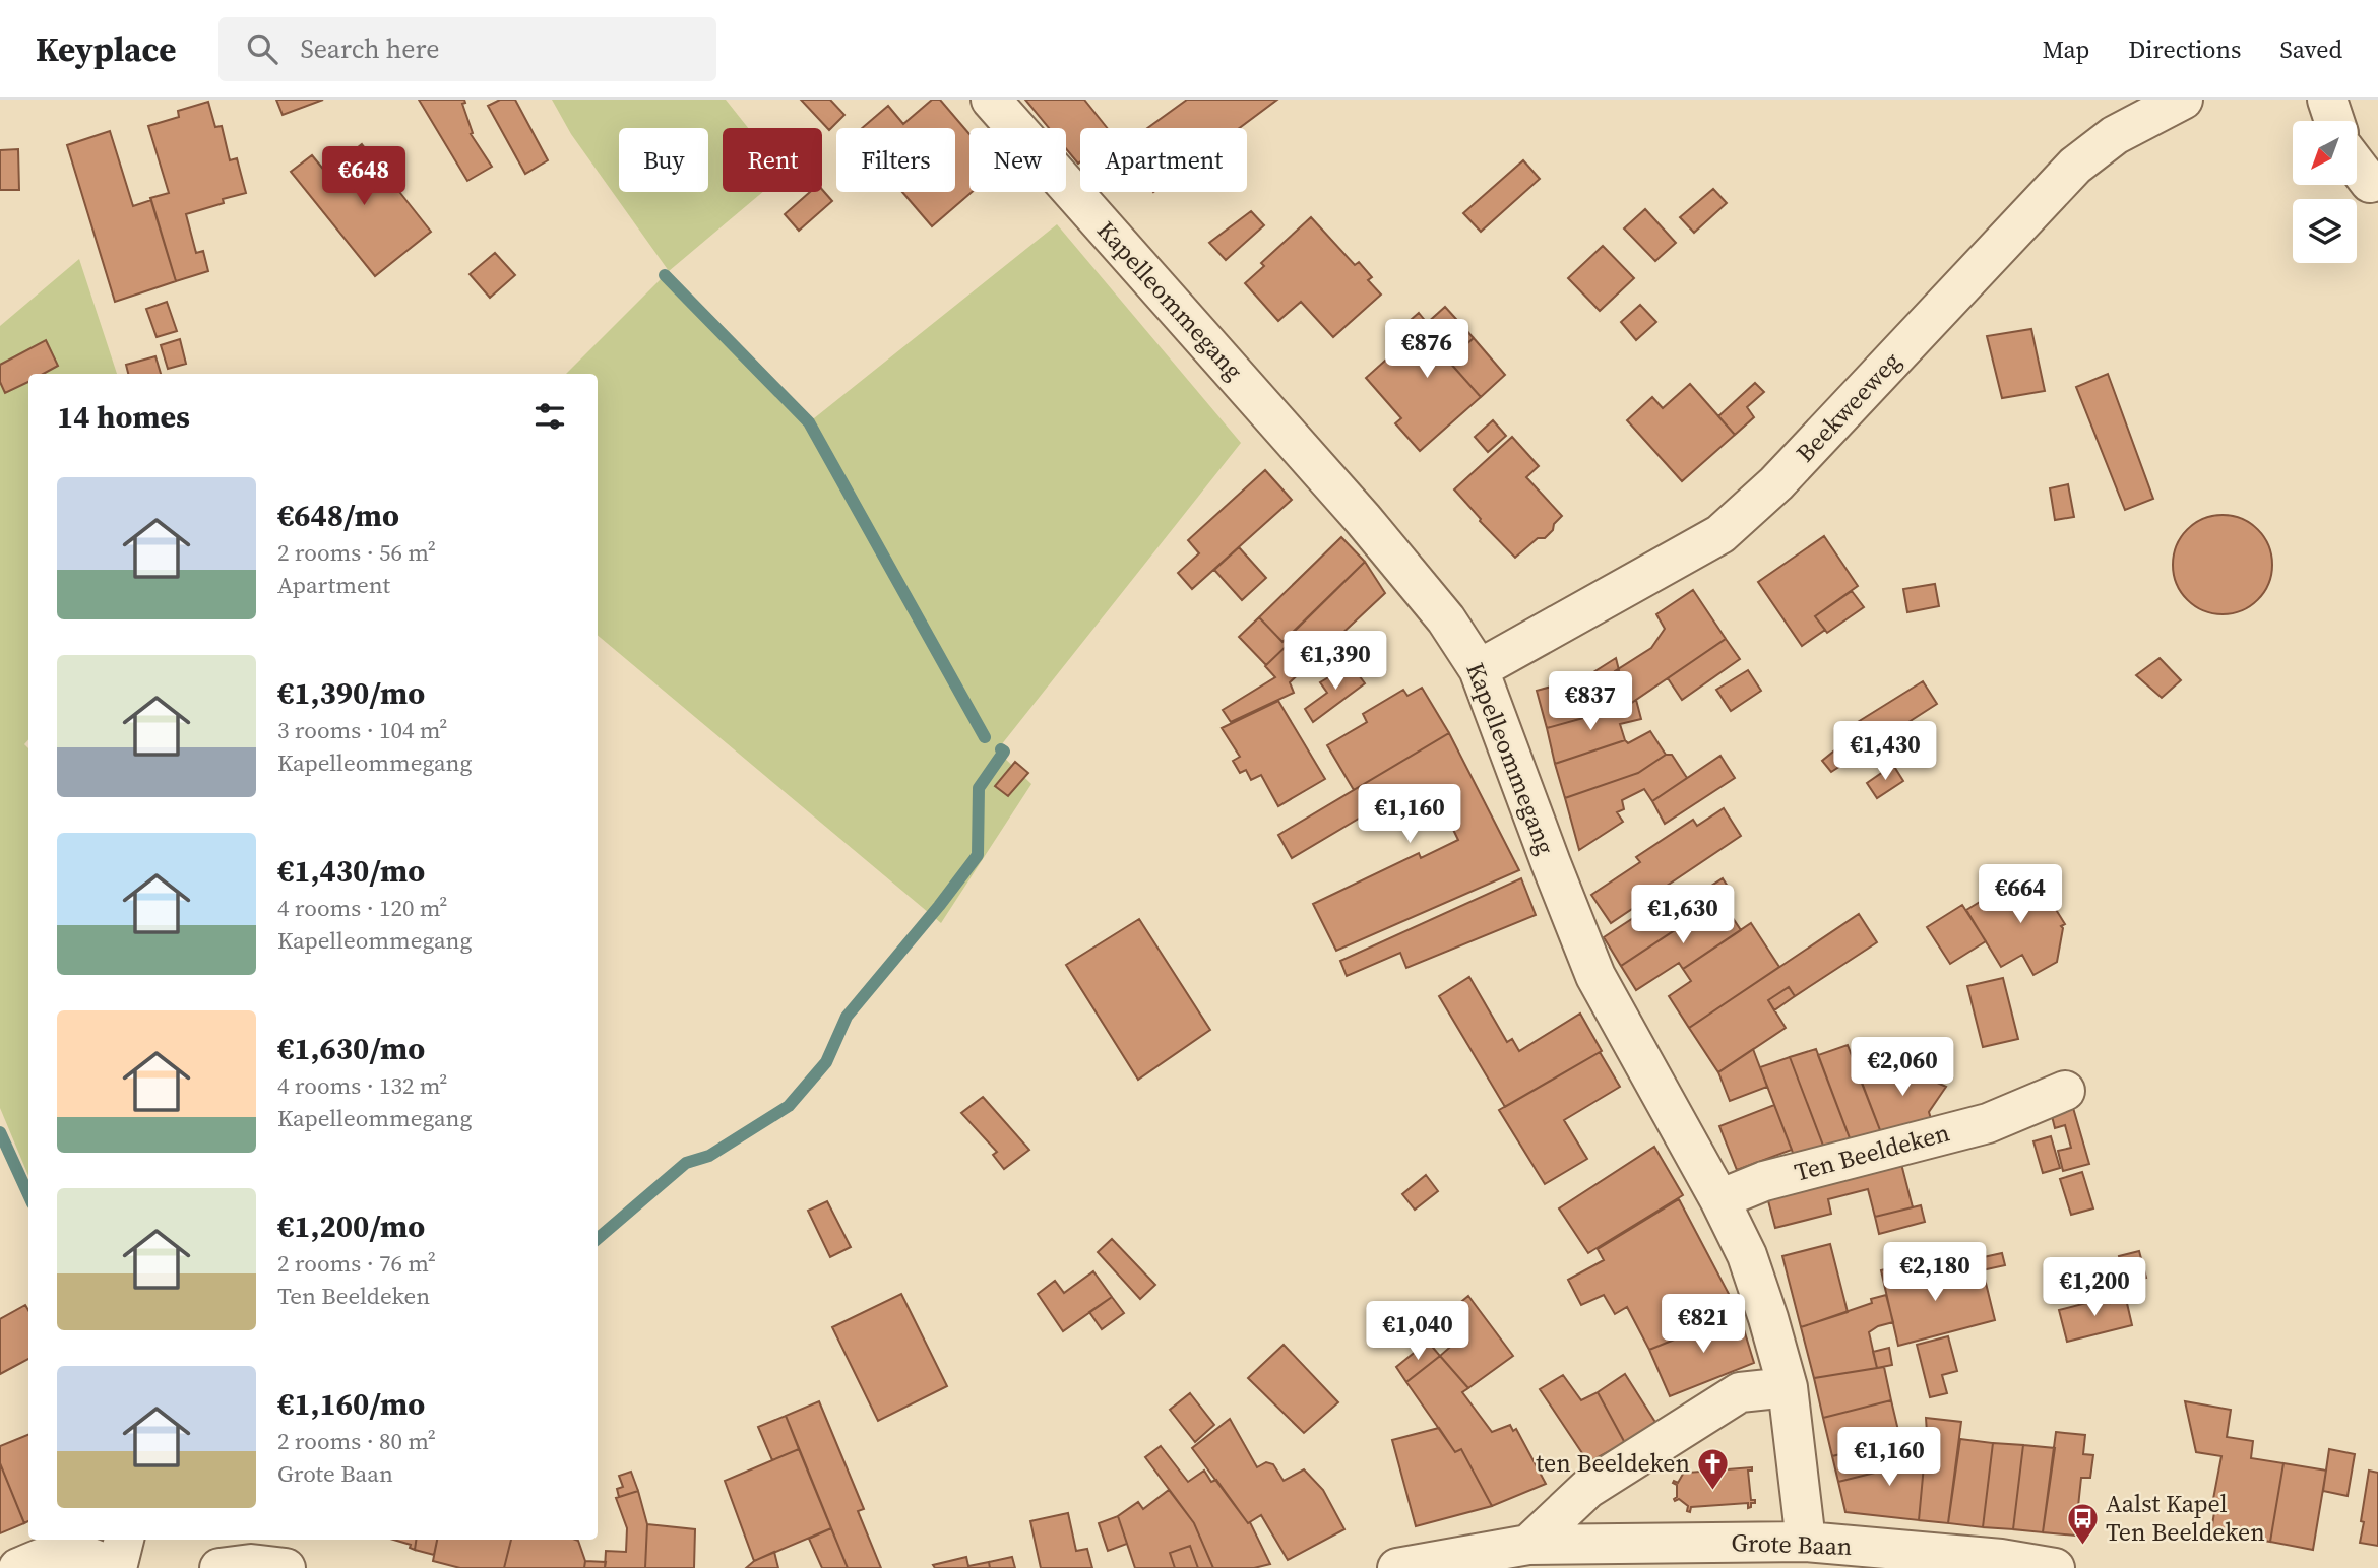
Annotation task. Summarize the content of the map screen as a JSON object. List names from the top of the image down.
{
  "streets": {
    "street": [
      "Kapelleommegang",
      "Beekweeweg",
      "Ten Beeldeken",
      "Grote Baan"
    ]
  },
  "crossings": [
    ["Kapelleommegang", "Beekweeweg"],
    ["Kapelleommegang", "Ten Beeldeken"],
    ["Kapelleommegang", "Grote Baan"]
  ],
  "places": {
    "church": ["ten Beeldeken"],
    "bus stop": ["Aalst Kapel Ten Beeldeken"]
  },
  "north": "bottom left",
  "page": {
    "header": "Keyplace",
    "search": "Search here",
    "nav": ["Map", "Directions", "Saved"],
    "chip": [
      "Buy",
      "Rent",
      "Filters",
      "New",
      "Apartment"
    ],
    "price": [
      "€648",
      "€876",
      "€1,390",
      "€837",
      "€1,430",
      "€1,160",
      "€664",
      "€1,630",
      "€2,060",
      "€2,180",
      "€1,200",
      "€821",
      "€1,040",
      "€1,160"
    ],
    "heading": "14 homes",
    "list": [
      {
        "name": "€648/mo",
        "note": "2 rooms · 56 m² · Apartment"
      },
      {
        "name": "€1,390/mo",
        "note": "3 rooms · 104 m² · Kapelleommegang"
      },
      {
        "name": "€1,430/mo",
        "note": "4 rooms · 120 m² · Kapelleommegang"
      },
      {
        "name": "€1,630/mo",
        "note": "4 rooms · 132 m² · Kapelleommegang"
      },
      {
        "name": "€1,200/mo",
        "note": "2 rooms · 76 m² · Ten Beeldeken"
      },
      {
        "name": "€1,160/mo",
        "note": "2 rooms · 80 m² · Grote Baan"
      }
    ]
  }
}
